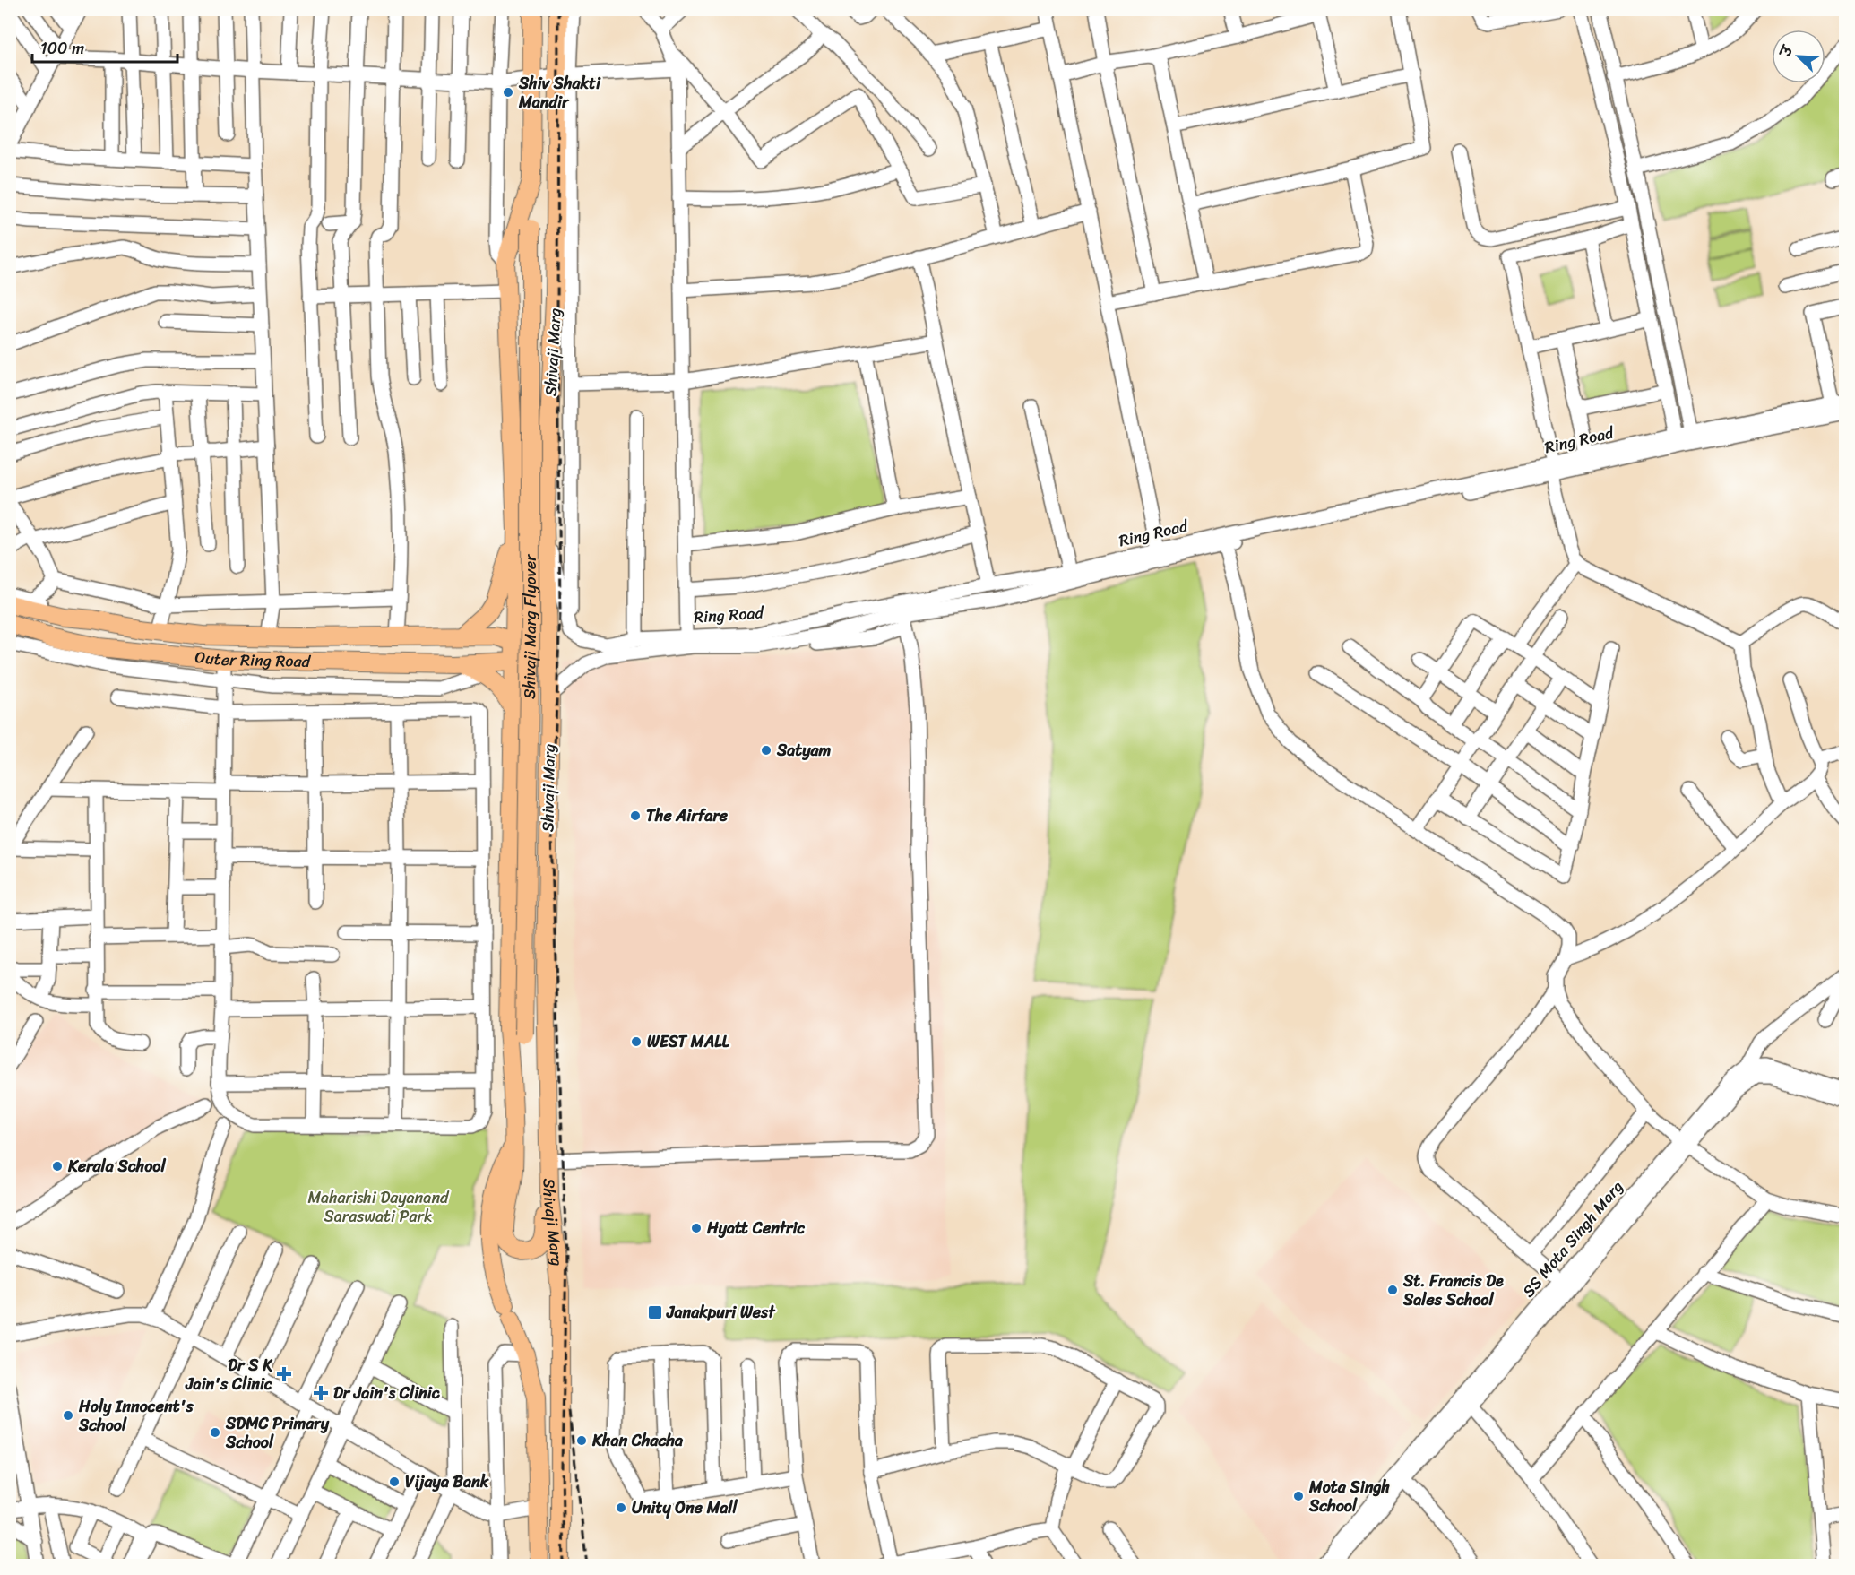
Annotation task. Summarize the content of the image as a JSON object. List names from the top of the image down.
{
  "streets": {
    "main road": ["Shivaji Marg", "Shivaji Marg Flyover", "Outer Ring Road"],
    "street": ["Ring Road", "SS Mota Singh Marg"]
  },
  "crossings": [
    ["Shivaji Marg", "Ring Road"]
  ],
  "parks": ["Maharishi Dayanand Saraswati Park"],
  "places": {
    "other": [
      "Shiv Shakti Mandir",
      "Satyam",
      "The Airfare",
      "WEST MALL",
      "Kerala School",
      "Hyatt Centric",
      "St. Francis De Sales School",
      "Holy Innocent's School",
      "SDMC Primary School",
      "Khan Chacha",
      "Vijaya Bank",
      "Mota Singh School",
      "Unity One Mall"
    ],
    "transit": ["Janakpuri West"],
    "health": ["Dr S K Jain's Clinic", "Dr Jain's Clinic"]
  },
  "scale_bar": "100 m",
  "north": "top left"
}
